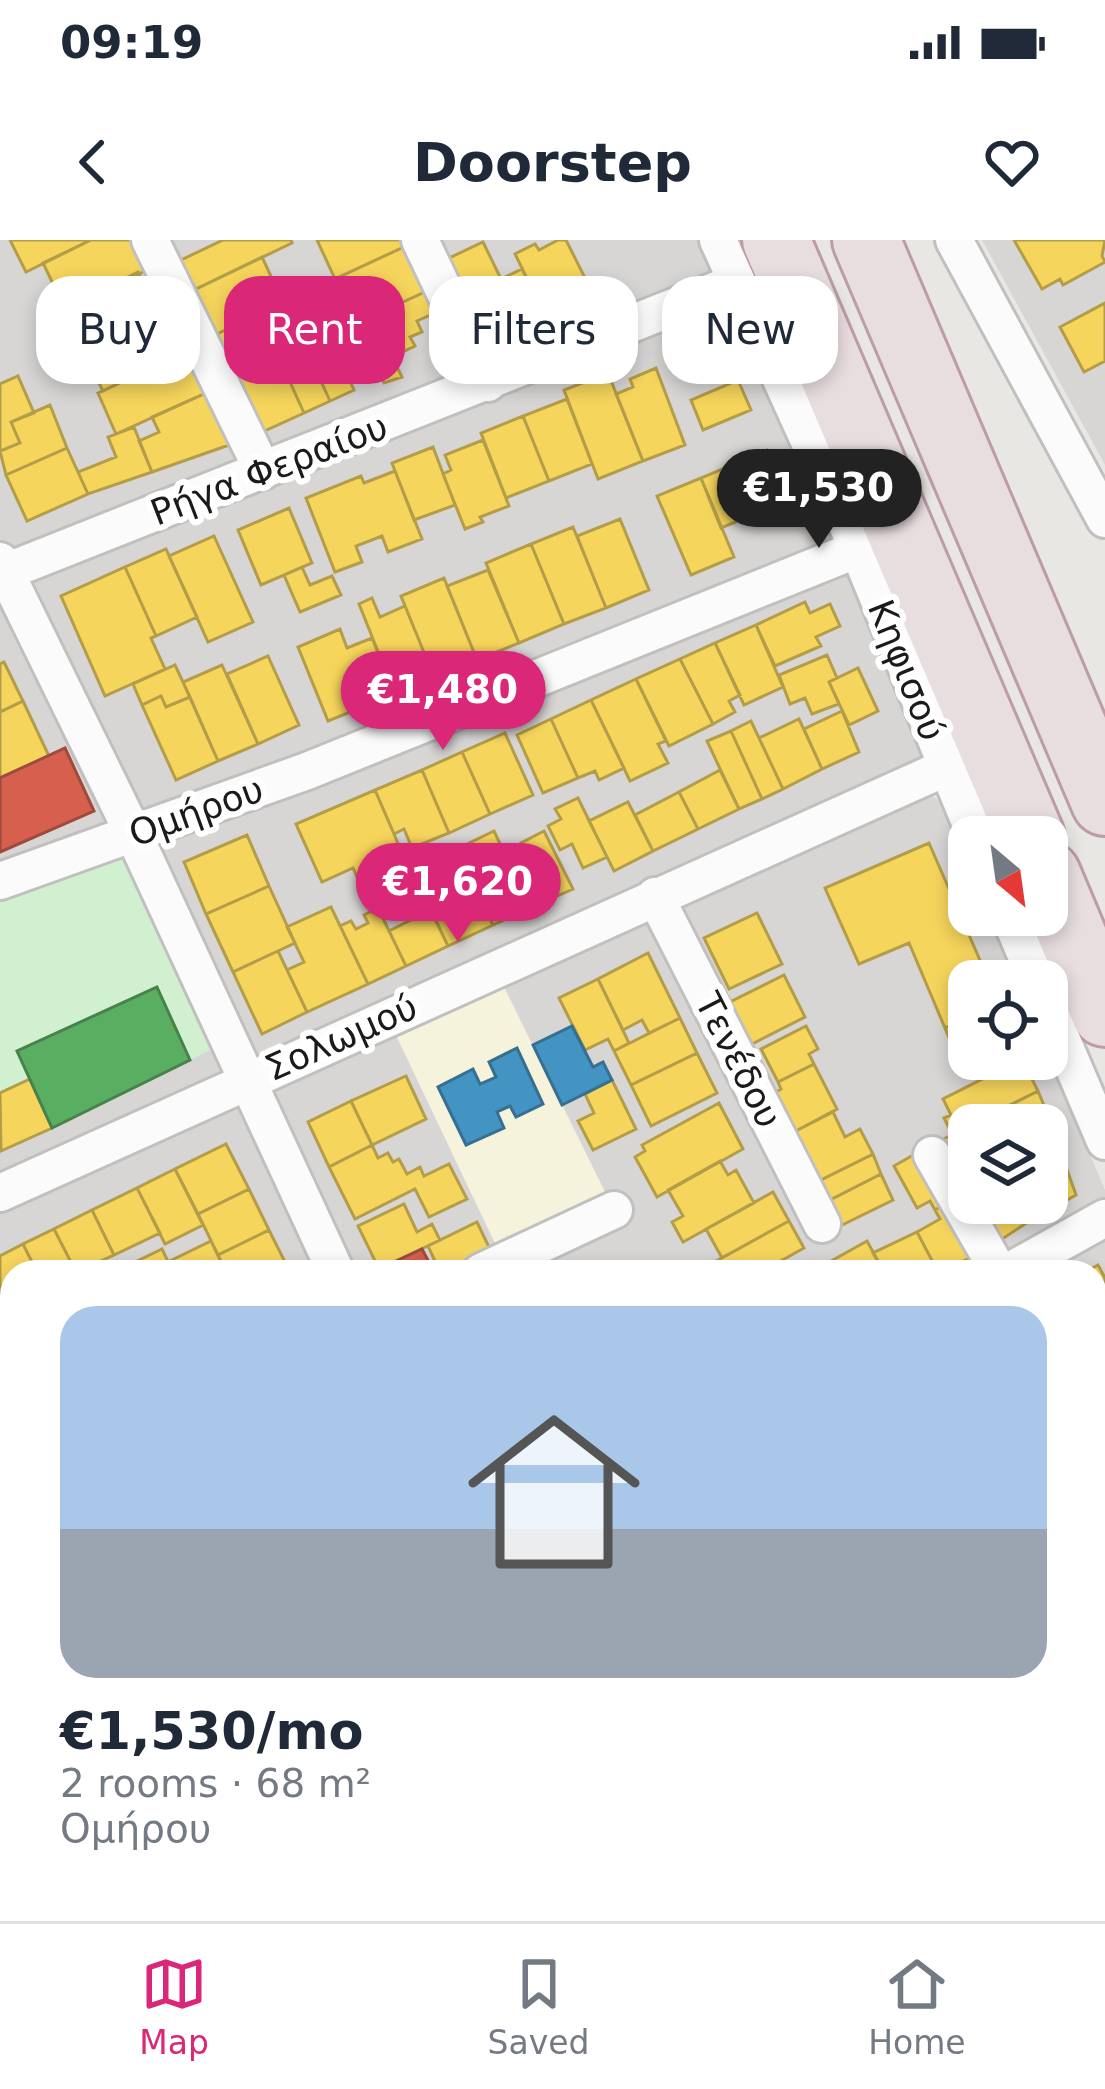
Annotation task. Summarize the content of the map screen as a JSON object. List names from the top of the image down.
{
  "streets": {
    "street": [
      "Ρήγα Φεραίου",
      "Κηφισού",
      "Ομήρου",
      "Σολωμού",
      "Τενέδου"
    ]
  },
  "crossings": [
    ["Ρήγα Φεραίου", "Κηφισού"],
    ["Κηφισού", "Ομήρου"],
    ["Κηφισού", "Σολωμού"],
    ["Σολωμού", "Τενέδου"]
  ],
  "north": "bottom right",
  "page": {
    "status": "09:19",
    "header": "Doorstep",
    "chip": [
      "Buy",
      "Rent",
      "Filters",
      "New"
    ],
    "price": ["€1,530", "€1,480", "€1,620"],
    "list": [
      {
        "name": "€1,530/mo",
        "note": "2 rooms · 68 m² · Ομήρου"
      }
    ],
    "tabs": ["Map", "Saved", "Home"]
  }
}
